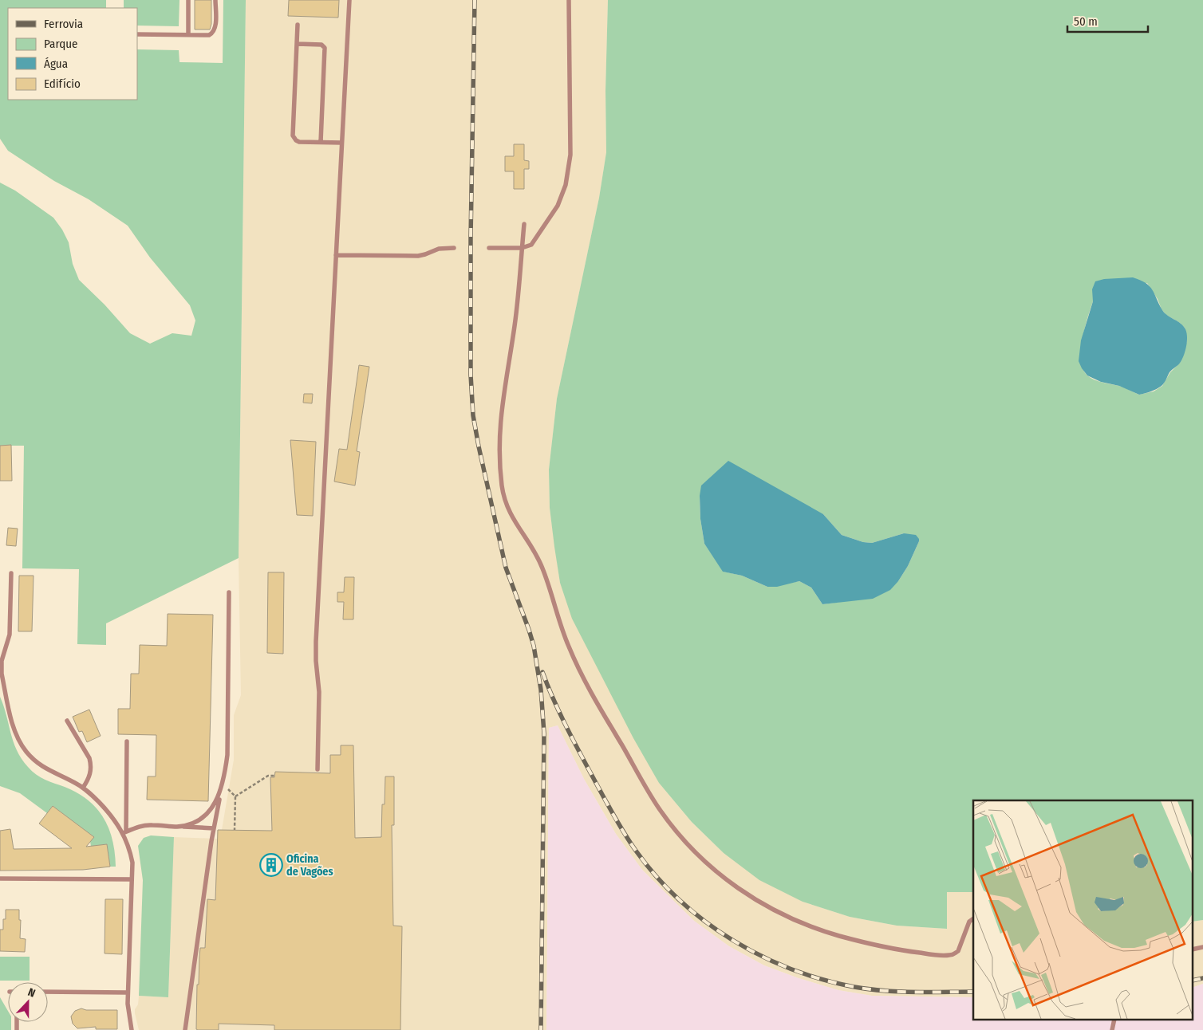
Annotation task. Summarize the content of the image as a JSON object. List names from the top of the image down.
{
  "places": {
    "building": ["Oficina de Vagões"]
  },
  "legend": [
    "Ferrovia",
    "Parque",
    "Água",
    "Edifício"
  ],
  "scale_bar": "50 m",
  "north": "top"
}
